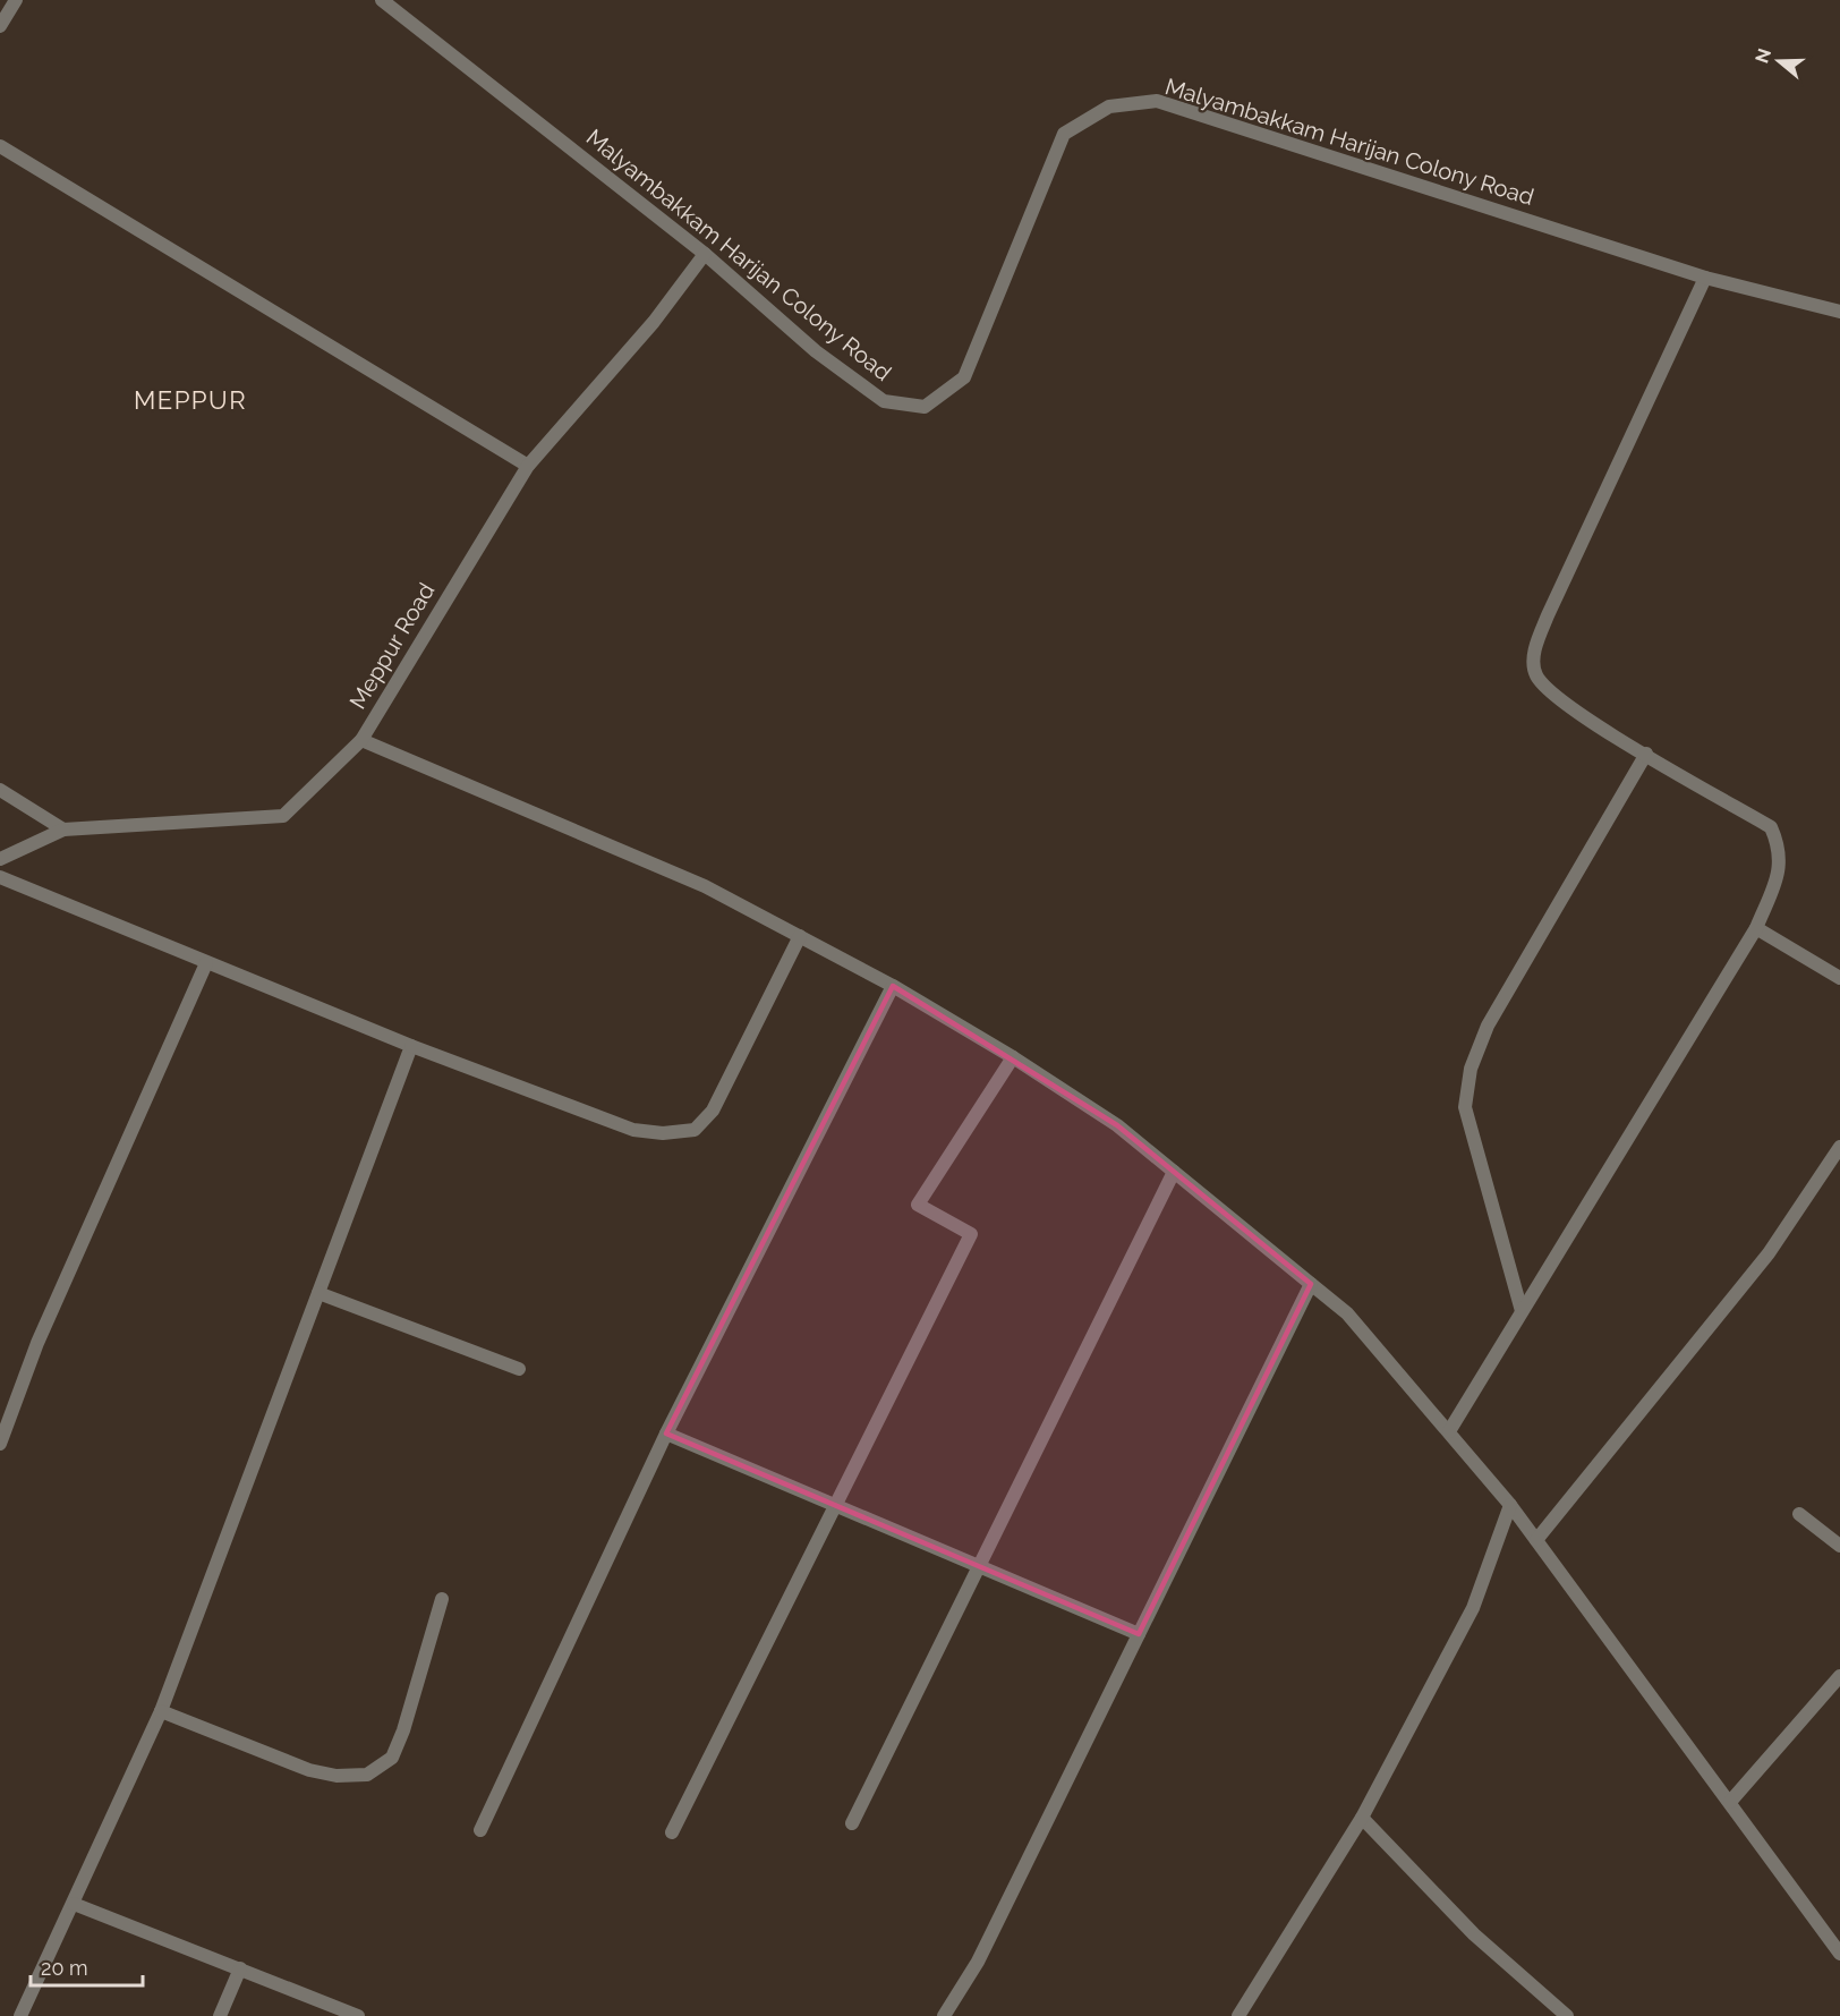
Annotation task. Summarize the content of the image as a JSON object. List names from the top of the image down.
{
  "streets": {
    "street": ["Malyambakkam Harijan Colony Road", "Meppur Road"]
  },
  "crossings": [
    ["Malyambakkam Harijan Colony Road", "Meppur Road"]
  ],
  "districts": ["MEPPUR"],
  "scale_bar": "20 m",
  "north": "left"
}
